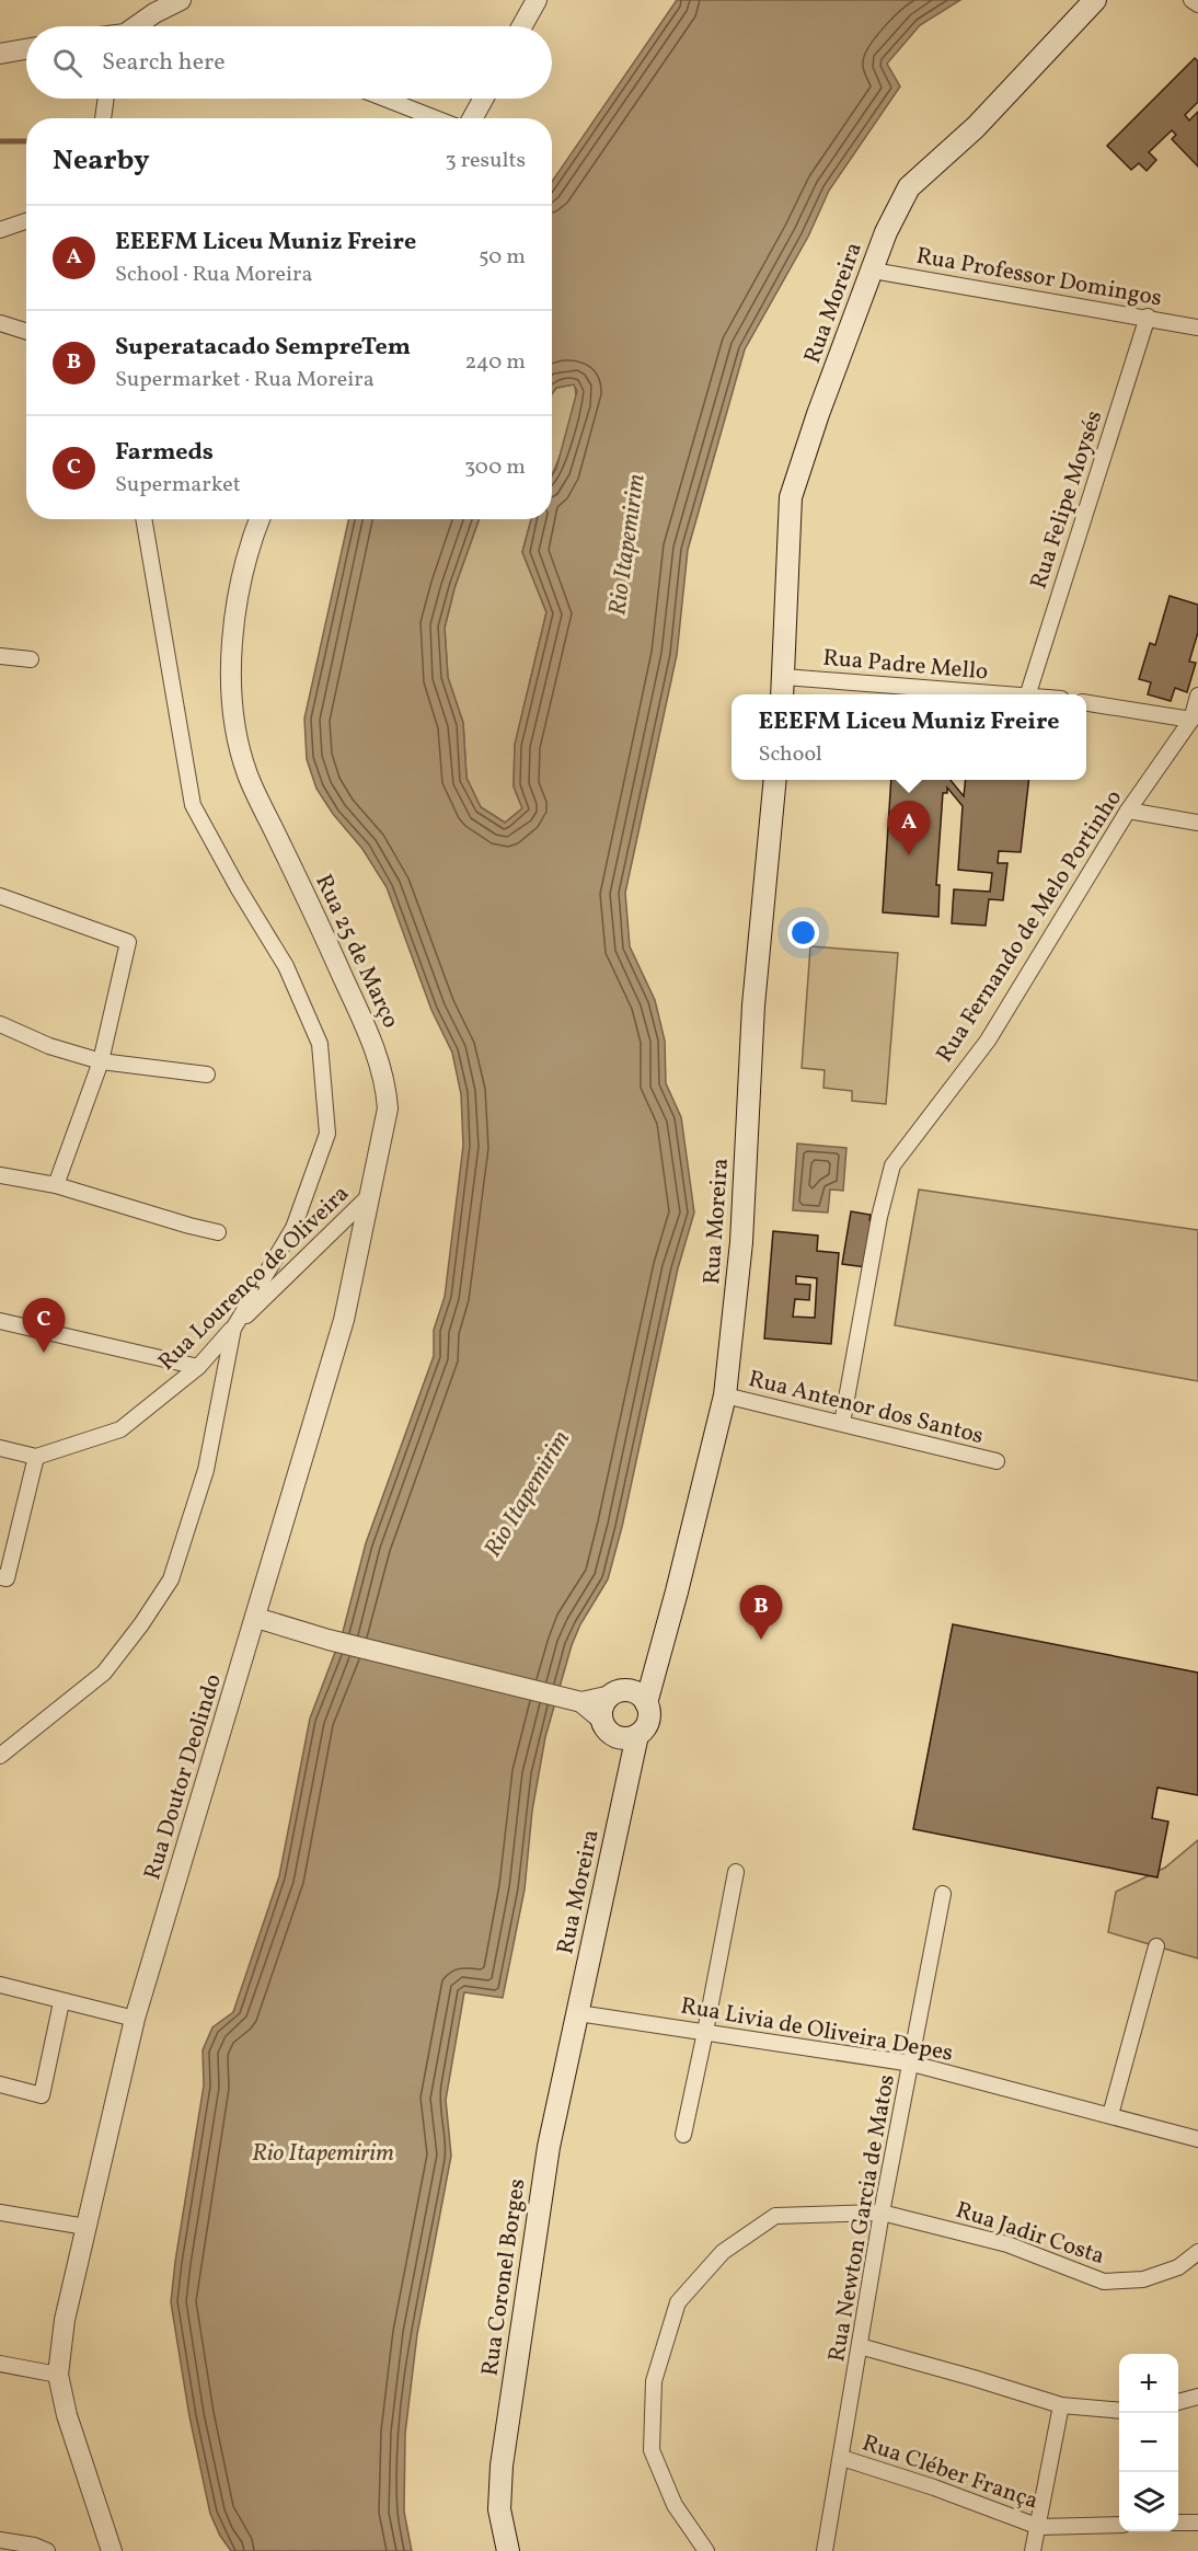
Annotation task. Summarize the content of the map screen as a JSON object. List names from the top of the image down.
{
  "streets": {
    "main road": ["Rua Moreira", "Rua Coronel Borges"],
    "street": [
      "Rua Professor Domingos",
      "Rua Felipe Moysés",
      "Rua Padre Mello",
      "Rua Fernando de Melo Portinho",
      "Rua 25 de Março",
      "Rua Lourenço de Oliveira",
      "Rua Antenor dos Santos",
      "Rua Doutor Deolindo",
      "Rua Livia de Oliveira Depes",
      "Rua Newton Garcia de Matos",
      "Rua Jadir Costa",
      "Rua Cléber França"
    ]
  },
  "crossings": [
    ["Rua Professor Domingos", "Rua Moreira"],
    ["Rua Professor Domingos", "Rua Felipe Moysés"],
    ["Rua Moreira", "Rua Padre Mello"],
    ["Rua Moreira", "Rua Antenor dos Santos"],
    ["Rua Moreira", "Rua Livia de Oliveira Depes"],
    ["Rua Moreira", "Rua Coronel Borges"],
    ["Rua Fernando de Melo Portinho", "Rua Antenor dos Santos"],
    ["Rua 25 de Março", "Rua Lourenço de Oliveira"],
    ["Rua 25 de Março", "Rua Doutor Deolindo"],
    ["Rua Lourenço de Oliveira", "Rua Doutor Deolindo"],
    ["Rua Livia de Oliveira Depes", "Rua Newton Garcia de Matos"],
    ["Rua Livia de Oliveira Depes", "Rua Coronel Borges"],
    ["Rua Newton Garcia de Matos", "Rua Jadir Costa"],
    ["Rua Newton Garcia de Matos", "Rua Cléber França"]
  ],
  "water": ["Rio Itapemirim"],
  "page": {
    "search": "Search here",
    "heading": ["Nearby", "3 results"],
    "list": [
      {
        "mark": "A",
        "name": "EEEFM Liceu Muniz Freire",
        "note": "School · Rua Moreira",
        "value": "50 m"
      },
      {
        "mark": "B",
        "name": "Superatacado SempreTem",
        "note": "Supermarket · Rua Moreira",
        "value": "240 m"
      },
      {
        "mark": "C",
        "name": "Farmeds",
        "note": "Supermarket",
        "value": "300 m"
      }
    ],
    "popup": ["EEEFM Liceu Muniz Freire", "School"],
    "pins": ["A", "C", "B"],
    "map_buttons": ["+", "−"]
  }
}
